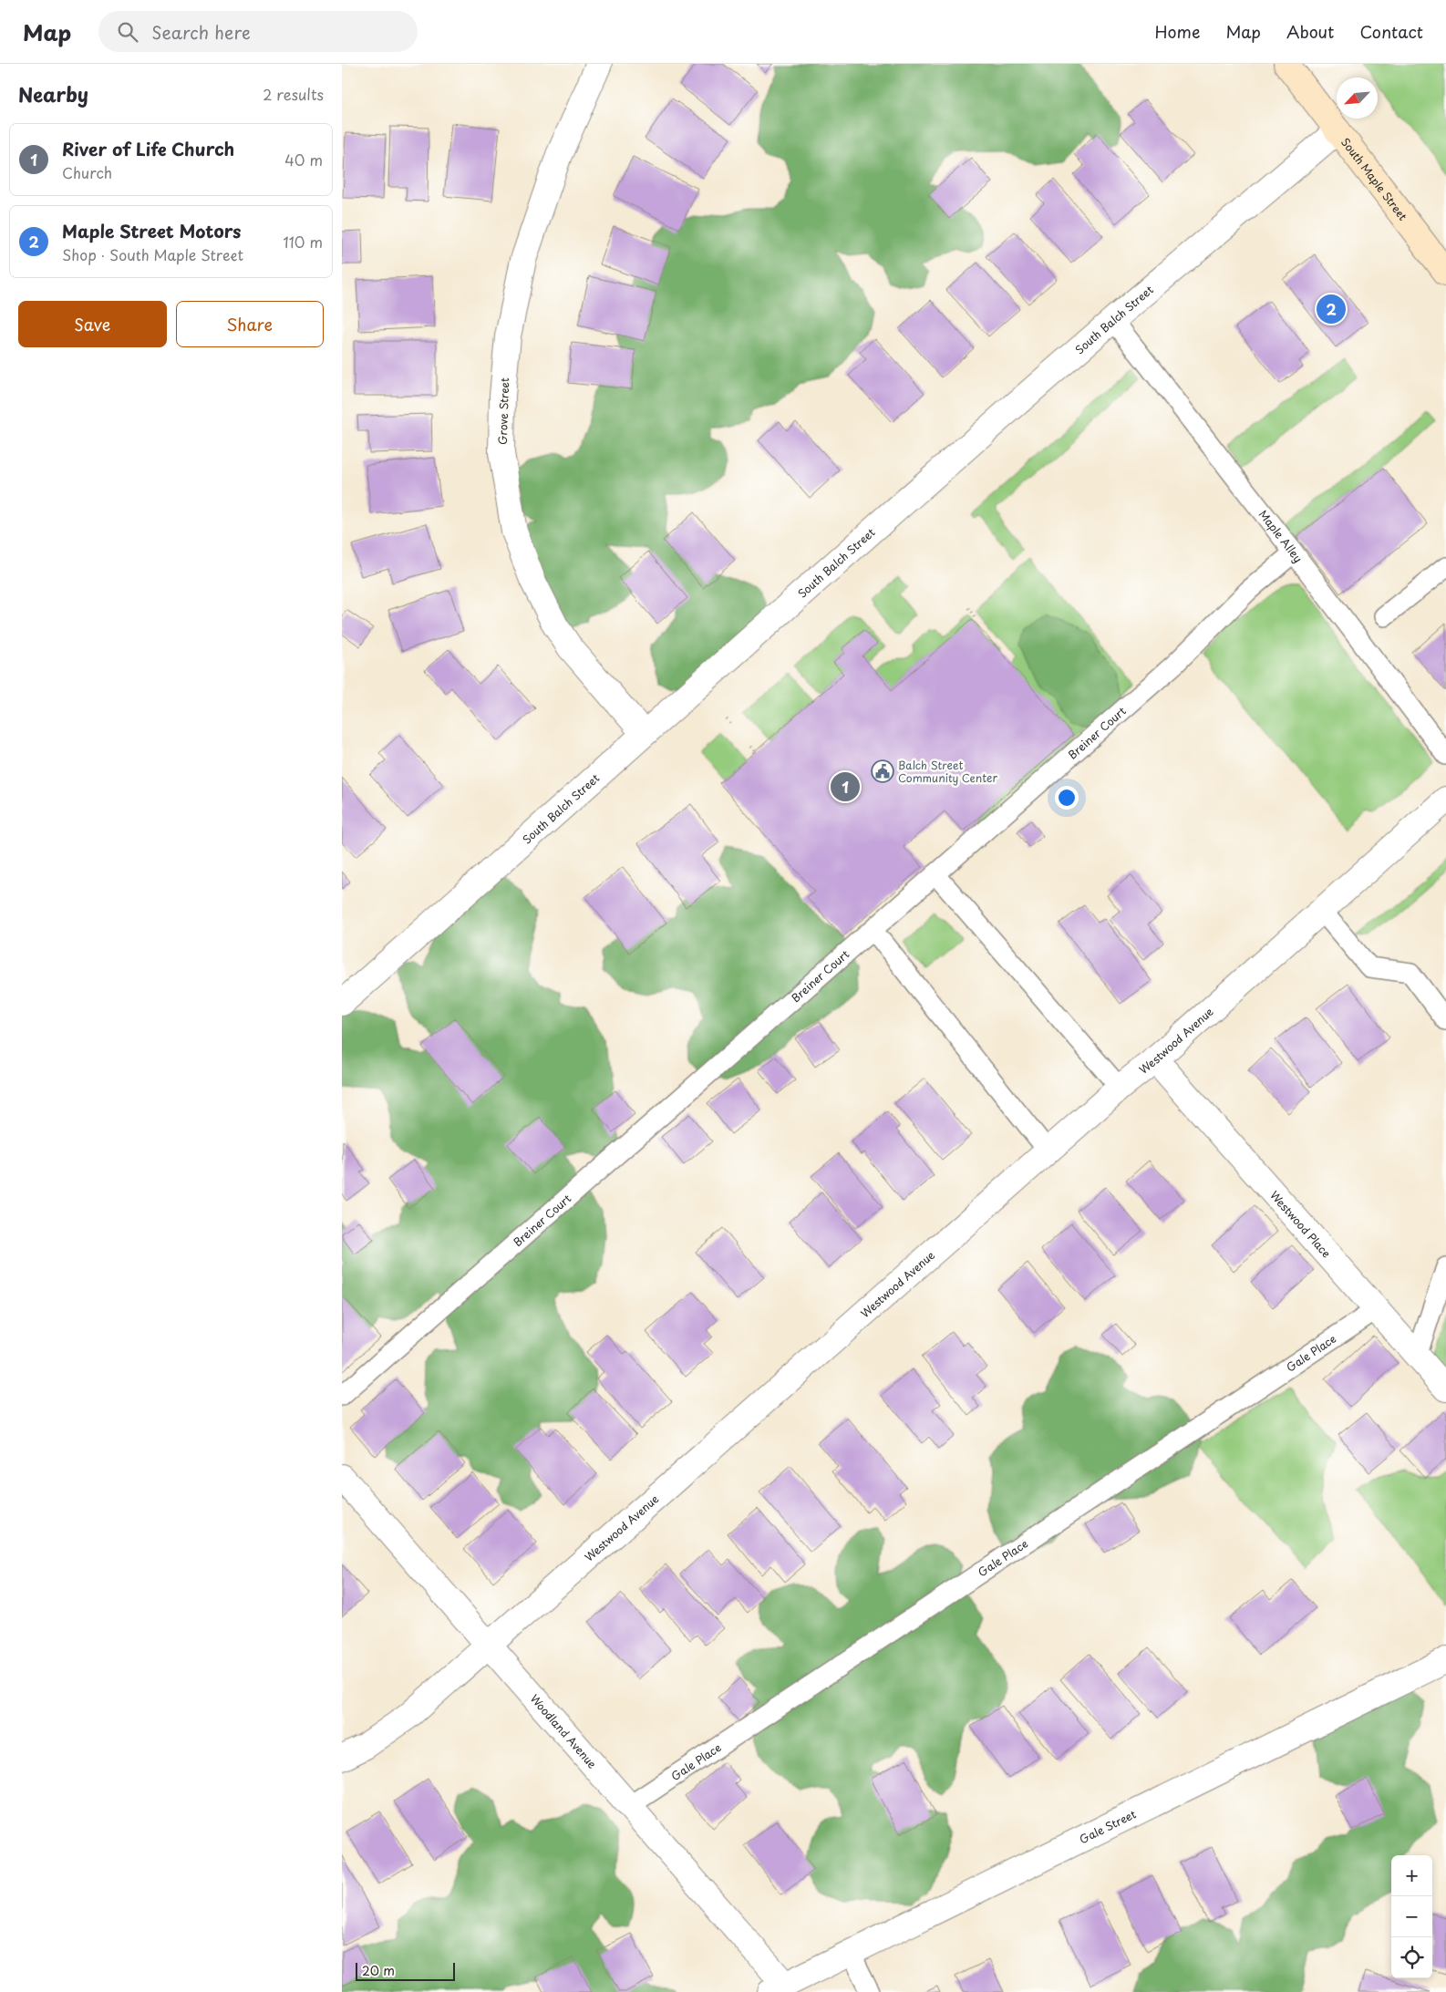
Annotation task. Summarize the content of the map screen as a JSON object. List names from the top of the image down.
{
  "streets": {
    "main road": ["South Maple Street"],
    "street": [
      "South Balch Street",
      "Grove Street",
      "Westwood Avenue",
      "Westwood Place",
      "Woodland Avenue",
      "Gale Street"
    ],
    "lane": ["Maple Alley", "Breiner Court", "Gale Place"]
  },
  "crossings": [
    ["South Maple Street", "South Balch Street"],
    ["South Balch Street", "Grove Street"],
    ["South Balch Street", "Maple Alley"],
    ["Maple Alley", "Breiner Court"],
    ["Westwood Avenue", "Westwood Place"],
    ["Westwood Avenue", "Woodland Avenue"],
    ["Westwood Place", "Gale Place"],
    ["Gale Place", "Woodland Avenue"],
    ["Woodland Avenue", "Gale Street"]
  ],
  "places": {
    "public building": ["Balch Street Community Center"]
  },
  "scale_bar": "20 m",
  "north": "bottom left",
  "page": {
    "header": "Map",
    "search": "Search here",
    "nav": [
      "Home",
      "Map",
      "About",
      "Contact"
    ],
    "heading": ["Nearby", "2 results"],
    "list": [
      {
        "mark": "1",
        "name": "River of Life Church",
        "note": "Church",
        "value": "40 m"
      },
      {
        "mark": "2",
        "name": "Maple Street Motors",
        "note": "Shop · South Maple Street",
        "value": "110 m"
      }
    ],
    "buttons": ["Save", "Share"],
    "pins": ["2", "1"],
    "map_buttons": ["+", "−"],
    "scale": "20 m"
  }
}
